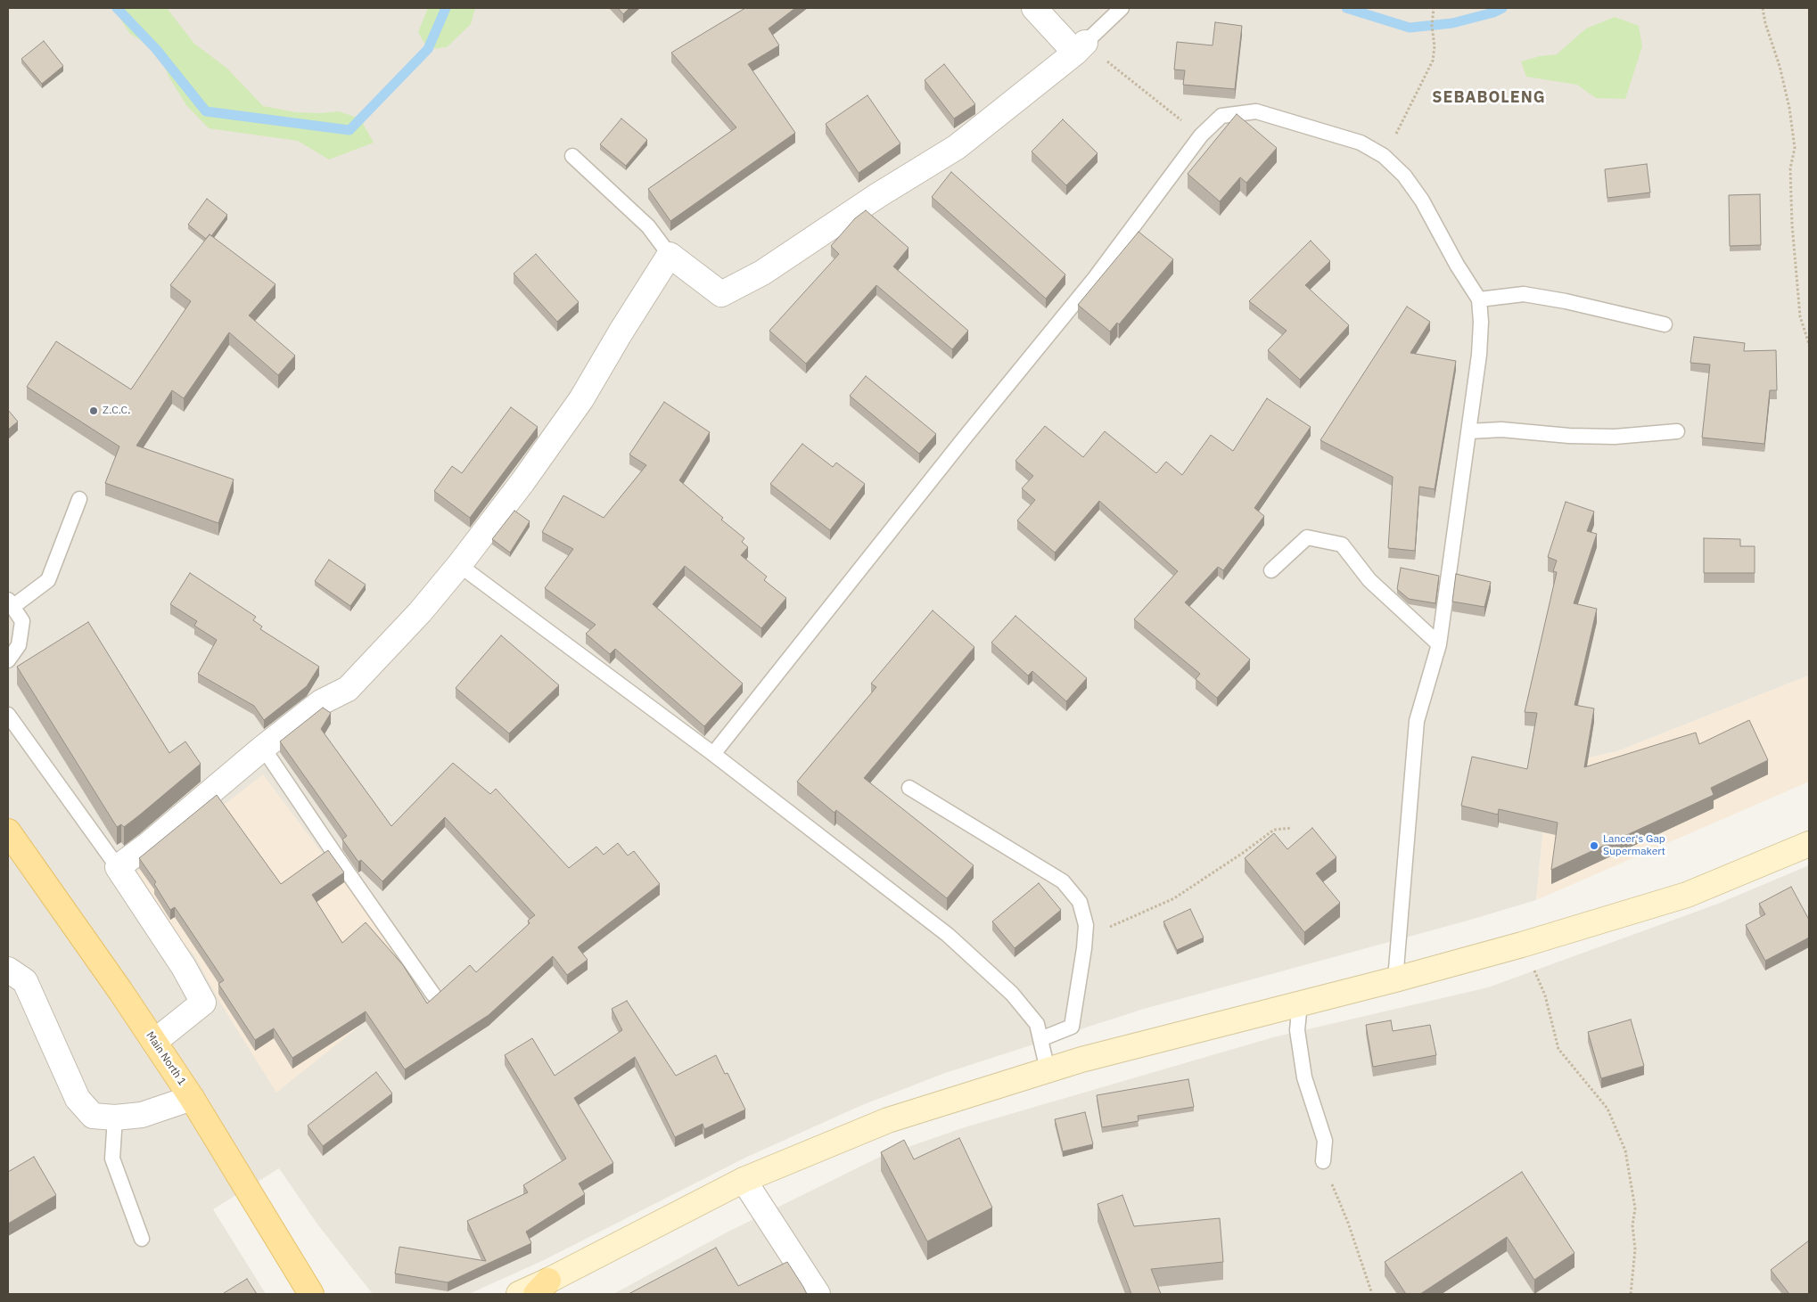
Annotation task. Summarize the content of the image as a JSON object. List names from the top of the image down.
{
  "streets": {
    "main road": ["Main North 1"]
  },
  "districts": ["SEBABOLENG"],
  "places": ["Z.C.C.", "Lancer's Gap Supermakert"]
}
